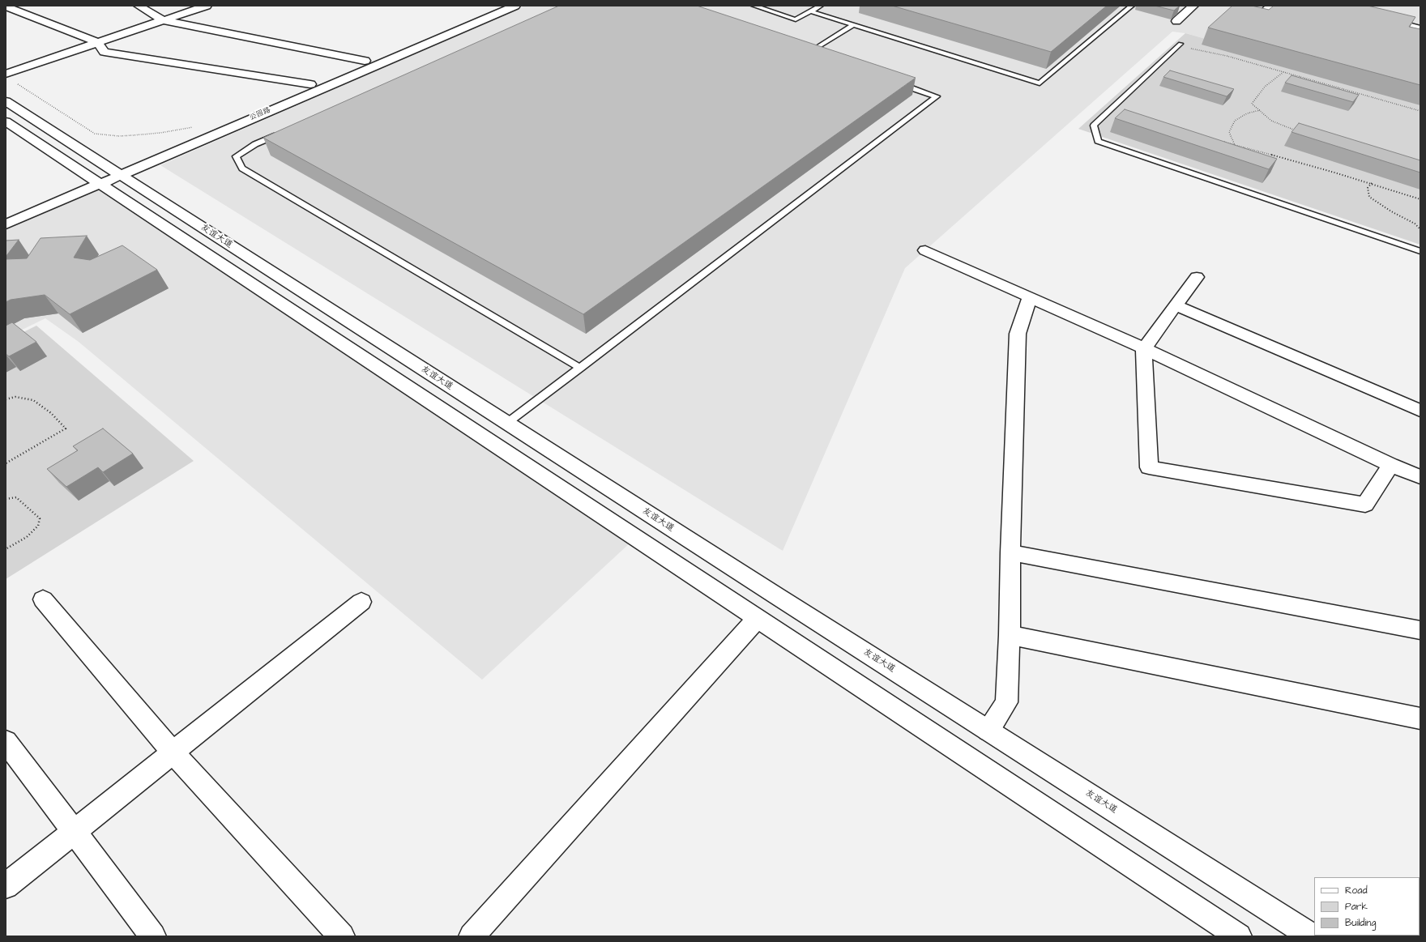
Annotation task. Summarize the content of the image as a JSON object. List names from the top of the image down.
{
  "streets": {
    "street": ["公园路", "友谊大道"]
  },
  "crossings": [
    ["公园路", "友谊大道"]
  ],
  "legend": ["Road", "Park", "Building"]
}
